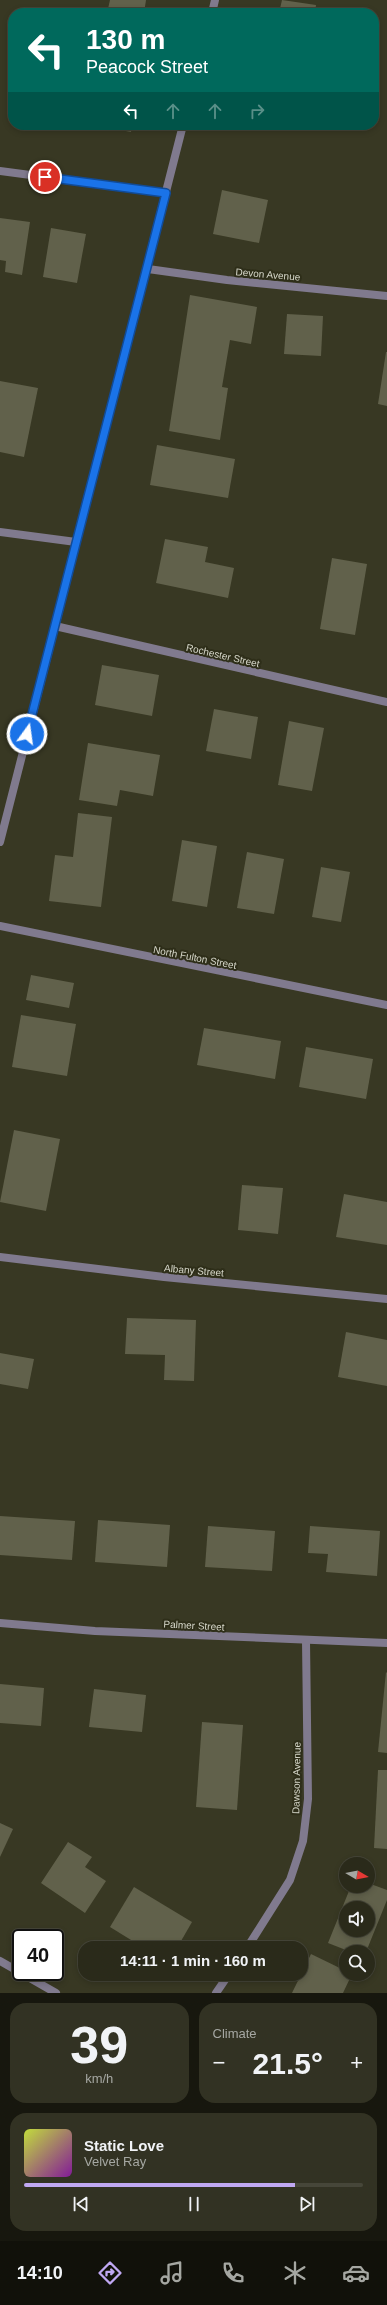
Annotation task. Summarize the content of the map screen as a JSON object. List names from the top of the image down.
{
  "streets": {
    "street": [
      "Devon Avenue",
      "Rochester Street",
      "North Fulton Street",
      "Albany Street",
      "Palmer Street",
      "Dawson Avenue"
    ]
  },
  "crossings": [
    ["Palmer Street", "Dawson Avenue"]
  ],
  "north": "right",
  "page": {
    "turn": ["130 m", "Peacock Street"],
    "limit": "40",
    "trip": "14:11 · 1 min · 160 m",
    "tile": [
      ["39", "km/h"],
      "Climate"
    ],
    "heat": ["−", "21.5°", "+"],
    "song": ["Static Love", "Velvet Ray"],
    "tabs": "14:10"
  }
}
